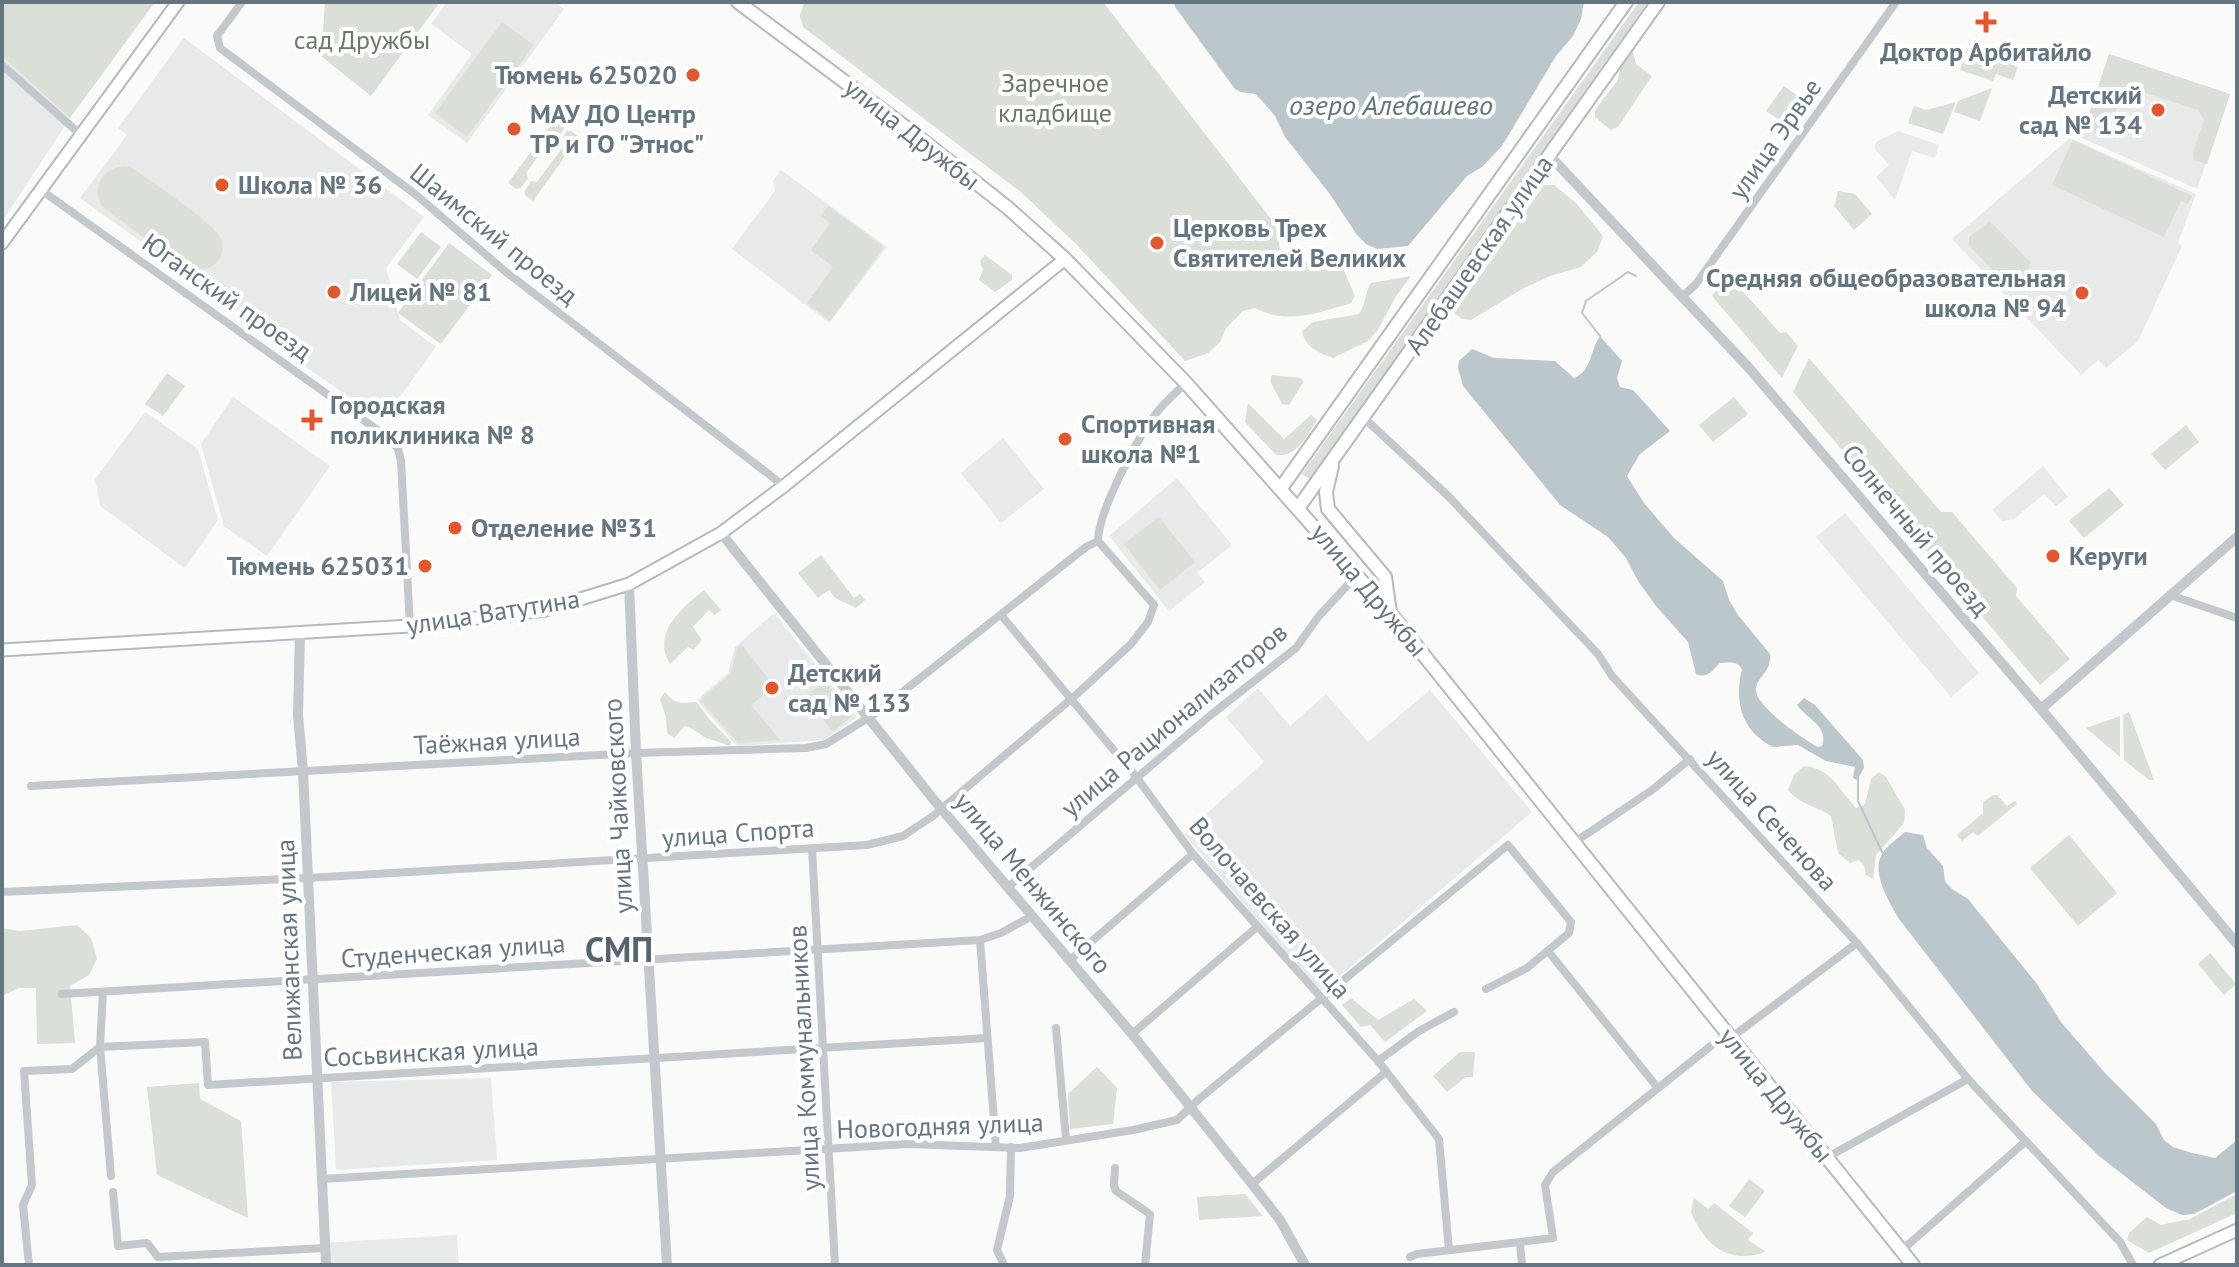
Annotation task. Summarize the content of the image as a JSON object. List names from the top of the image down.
{
  "streets": {
    "main road": ["улица Дружбы", "Алебашевская улица", "улица Ватутина"],
    "street": [
      "улица Эрвье",
      "Шаимский проезд",
      "Юганский проезд",
      "Солнечный проезд",
      "улица Рационализаторов",
      "Таёжная улица",
      "улица Чайковского",
      "улица Сеченова",
      "улица Спорта",
      "улица Менжинского",
      "Волочаевская улица",
      "Велижанская улица",
      "Студенческая улица",
      "Сосьвинская улица",
      "улица Коммунальников",
      "Новогодняя улица"
    ]
  },
  "crossings": [
    ["улица Дружбы", "Алебашевская улица"],
    ["улица Дружбы", "улица Ватутина"],
    ["улица Дружбы", "улица Рационализаторов"],
    ["улица Эрвье", "Солнечный проезд"],
    ["Шаимский проезд", "улица Ватутина"],
    ["Алебашевская улица", "Солнечный проезд"],
    ["Алебашевская улица", "улица Сеченова"],
    ["Юганский проезд", "улица Ватутина"],
    ["улица Ватутина", "улица Чайковского"],
    ["улица Ватутина", "улица Менжинского"],
    ["улица Ватутина", "Велижанская улица"],
    ["улица Рационализаторов", "улица Менжинского"],
    ["улица Рационализаторов", "Волочаевская улица"],
    ["Таёжная улица", "улица Чайковского"],
    ["Таёжная улица", "улица Спорта"],
    ["Таёжная улица", "улица Менжинского"],
    ["Таёжная улица", "Волочаевская улица"],
    ["Таёжная улица", "Велижанская улица"],
    ["улица Чайковского", "улица Спорта"],
    ["улица Чайковского", "Студенческая улица"],
    ["улица Чайковского", "Сосьвинская улица"],
    ["улица Чайковского", "Новогодняя улица"],
    ["улица Спорта", "улица Менжинского"],
    ["улица Спорта", "Волочаевская улица"],
    ["улица Спорта", "Велижанская улица"],
    ["улица Спорта", "улица Коммунальников"],
    ["улица Менжинского", "Студенческая улица"],
    ["улица Менжинского", "Новогодняя улица"],
    ["Волочаевская улица", "Новогодняя улица"],
    ["Велижанская улица", "Студенческая улица"],
    ["Велижанская улица", "Сосьвинская улица"],
    ["Велижанская улица", "Новогодняя улица"],
    ["Студенческая улица", "улица Коммунальников"],
    ["Сосьвинская улица", "улица Коммунальников"],
    ["улица Коммунальников", "Новогодняя улица"]
  ],
  "districts": ["СМП"],
  "water": ["озеро Алебашево"],
  "parks": ["сад Дружбы", "Заречное кладбище"],
  "places": {
    "health": ["Доктор Арбитайло", "Городская поликлиника № 8"],
    "other": [
      "Тюмень 625020",
      "Детский сад № 134",
      "МАУ ДО Центр ТР и ГО \"Этнос\"",
      "Школа № 36",
      "Церковь Трех Святителей Великих",
      "Лицей № 81",
      "Средняя общеобразовательная школа № 94",
      "Спортивная школа №1",
      "Отделение №31",
      "Керуги",
      "Тюмень 625031",
      "Детский сад № 133"
    ]
  }
}
